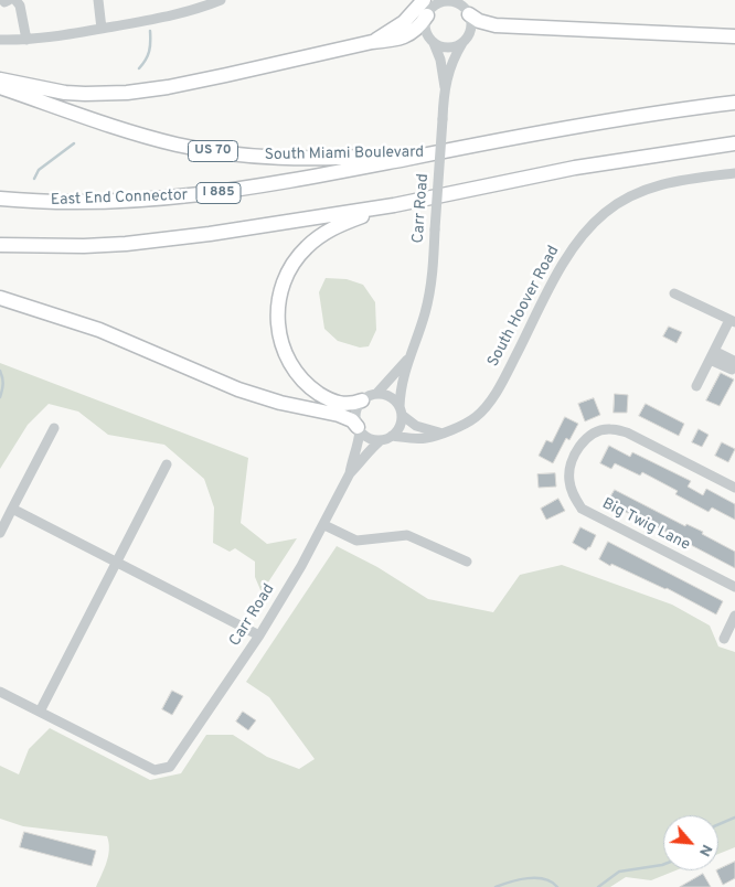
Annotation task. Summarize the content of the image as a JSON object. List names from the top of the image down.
{
  "streets": {
    "highway": [
      "US 70",
      "South Miami Boulevard",
      "I 885",
      "East End Connector"
    ],
    "street": ["Carr Road", "South Hoover Road", "Big Twig Lane"]
  },
  "crossings": [
    ["South Miami Boulevard", "I 885"],
    ["South Miami Boulevard", "East End Connector"],
    ["I 885", "East End Connector"],
    ["Carr Road", "South Hoover Road"]
  ],
  "north": "bottom right"
}
